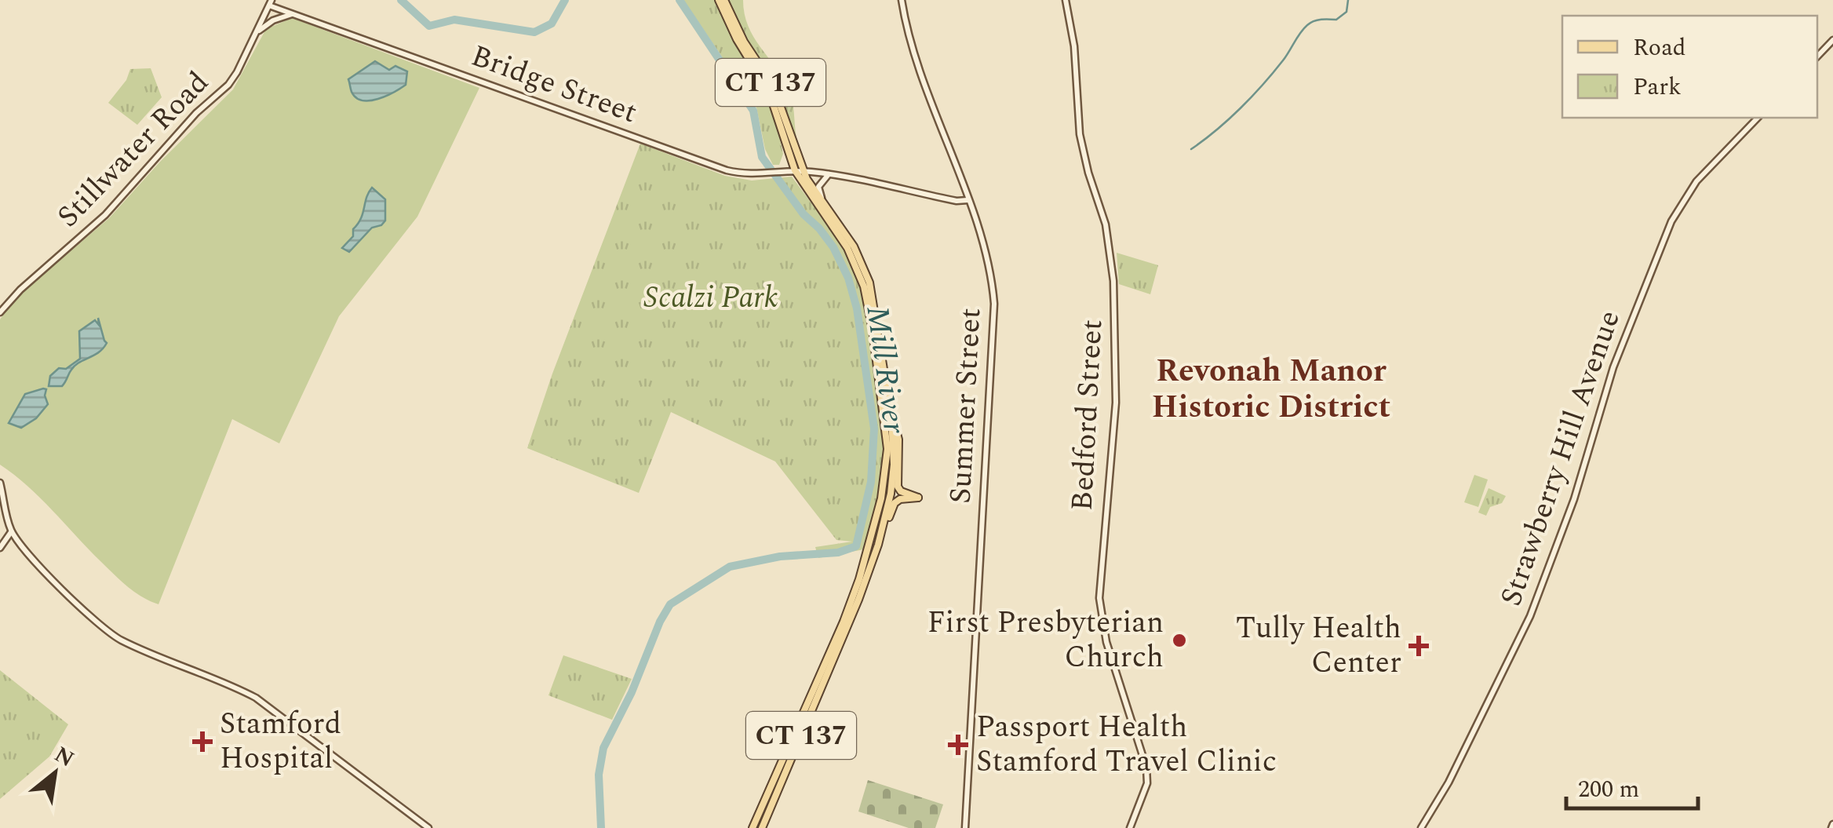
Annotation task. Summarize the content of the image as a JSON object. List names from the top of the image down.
{
  "streets": {
    "main road": [
      "CT 137",
      "Bridge Street",
      "Stillwater Road",
      "Summer Street",
      "Bedford Street",
      "Strawberry Hill Avenue"
    ]
  },
  "crossings": [
    ["CT 137", "Bridge Street"],
    ["Bridge Street", "Stillwater Road"],
    ["Bridge Street", "Summer Street"]
  ],
  "districts": ["Revonah Manor Historic District"],
  "water": ["Mill River"],
  "parks": ["Scalzi Park"],
  "places": {
    "other": ["First Presbyterian Church"],
    "health": ["Tully Health Center", "Stamford Hospital", "Passport Health Stamford Travel Clinic"]
  },
  "legend": ["Road", "Park"],
  "scale_bar": "200 m",
  "north": "top right"
}
